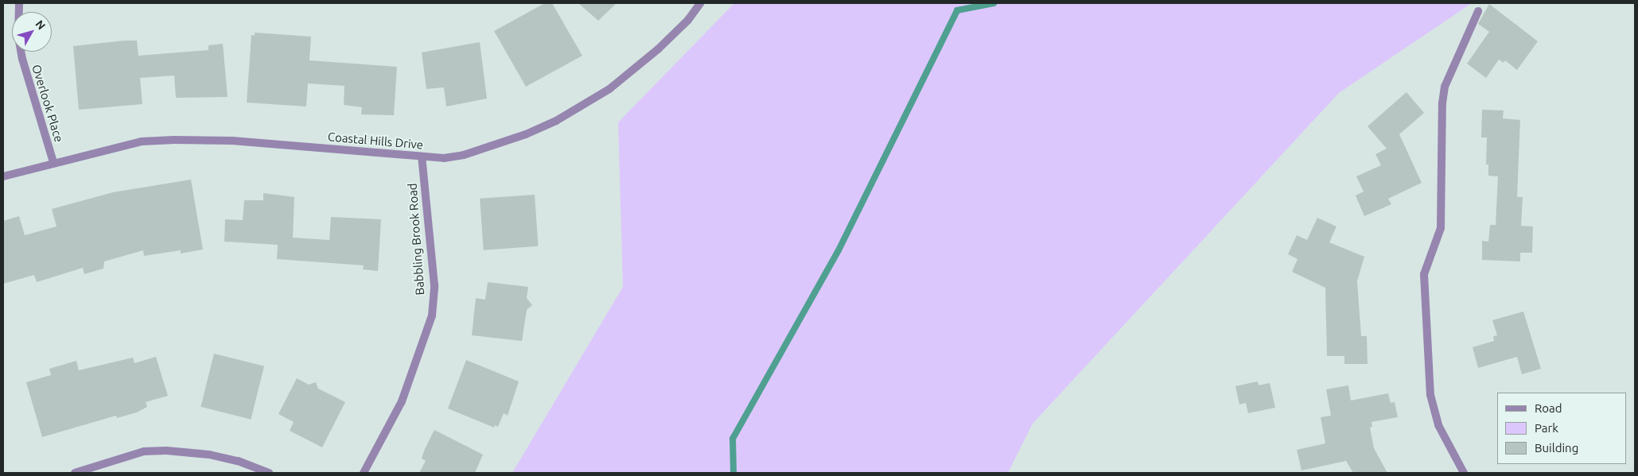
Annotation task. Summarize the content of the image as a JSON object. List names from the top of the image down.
{
  "streets": {
    "street": ["Overlook Place", "Coastal Hills Drive", "Babbling Brook Road"]
  },
  "crossings": [
    ["Overlook Place", "Coastal Hills Drive"],
    ["Coastal Hills Drive", "Babbling Brook Road"]
  ],
  "legend": ["Road", "Park", "Building"],
  "north": "top right"
}
